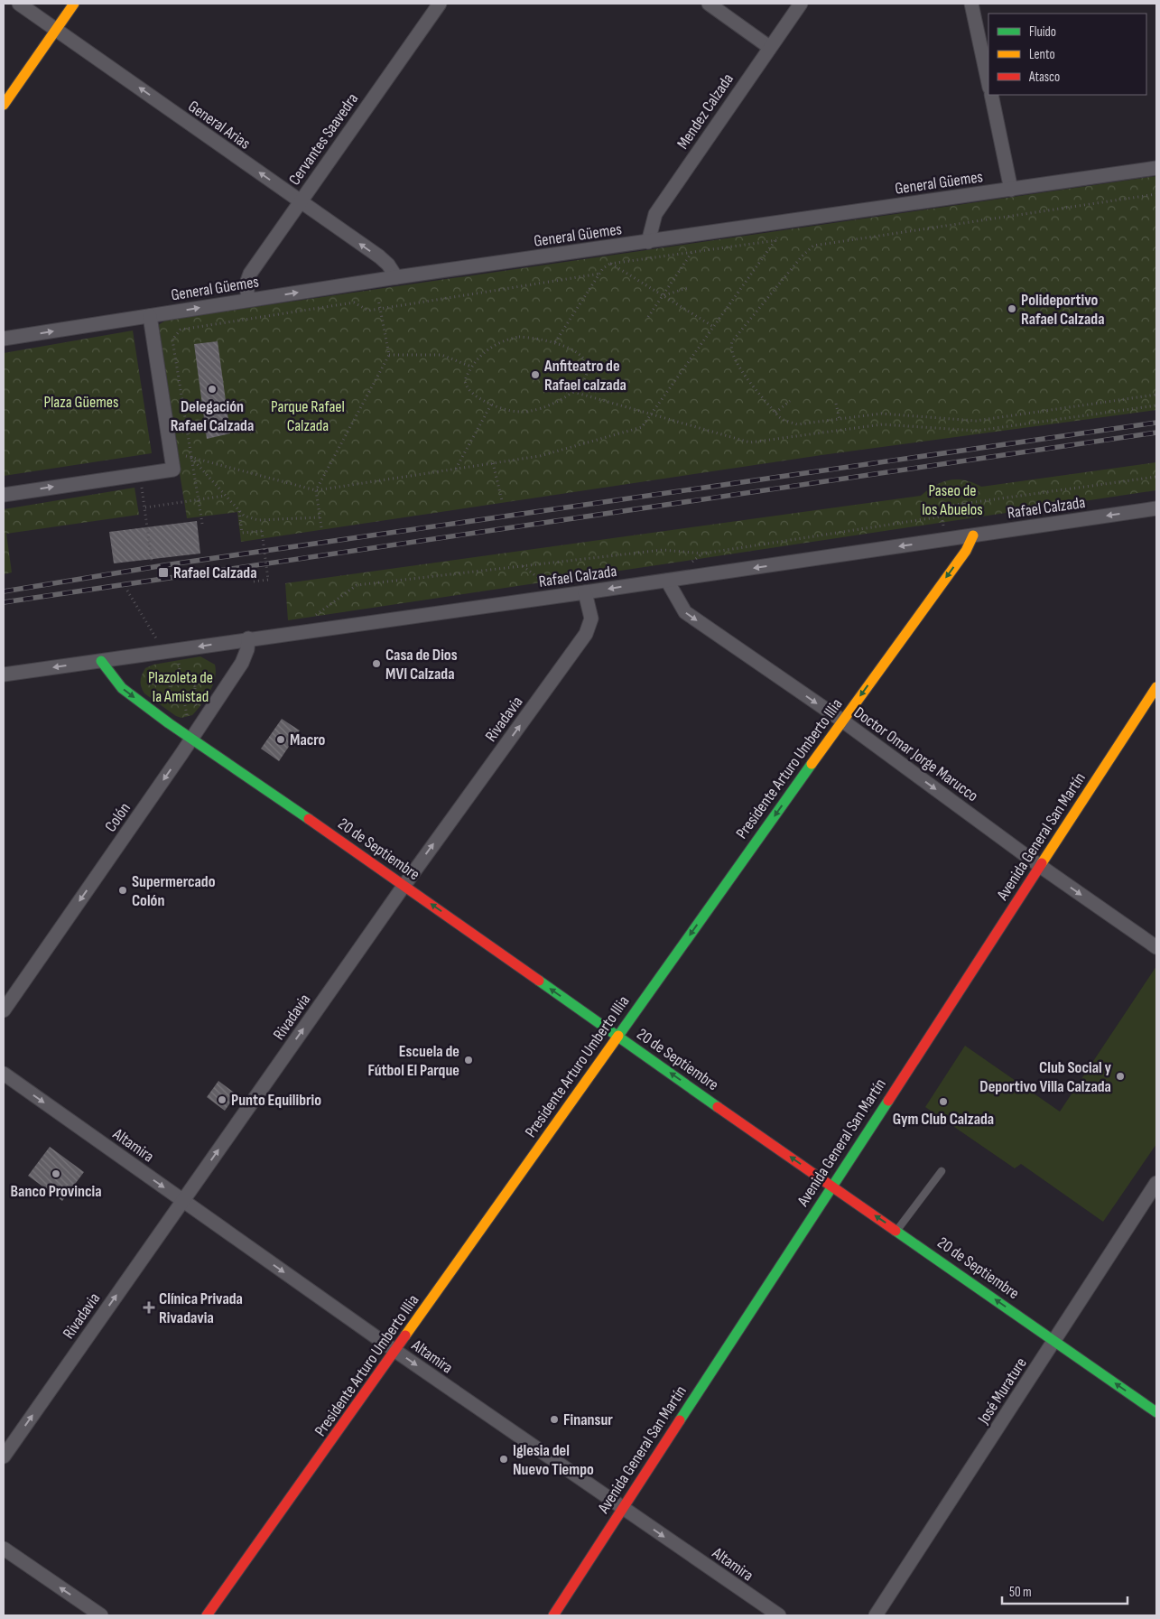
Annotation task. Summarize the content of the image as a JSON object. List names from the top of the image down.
{
  "streets": {
    "street": [
      "Mendez Calzada",
      "General Arias",
      "Cervantes Saavedra",
      "General Güemes",
      "Rafael Calzada",
      "Rivadavia",
      "Doctor Omar Jorge Marucco",
      "Presidente Arturo Umberto Illia",
      "Colón",
      "Avenida General San Martín",
      "20 de Septiembre",
      "Altamira",
      "José Murature"
    ]
  },
  "crossings": [
    ["Mendez Calzada", "General Güemes"],
    ["General Arias", "Cervantes Saavedra"],
    ["General Arias", "General Güemes"],
    ["Cervantes Saavedra", "General Güemes"],
    ["Rafael Calzada", "Rivadavia"],
    ["Rafael Calzada", "Doctor Omar Jorge Marucco"],
    ["Rafael Calzada", "Presidente Arturo Umberto Illia"],
    ["Rafael Calzada", "Colón"],
    ["Rafael Calzada", "20 de Septiembre"],
    ["Rivadavia", "20 de Septiembre"],
    ["Rivadavia", "Altamira"],
    ["Doctor Omar Jorge Marucco", "Presidente Arturo Umberto Illia"],
    ["Doctor Omar Jorge Marucco", "Avenida General San Martín"],
    ["Presidente Arturo Umberto Illia", "20 de Septiembre"],
    ["Presidente Arturo Umberto Illia", "Altamira"],
    ["Colón", "20 de Septiembre"],
    ["Avenida General San Martín", "20 de Septiembre"],
    ["Avenida General San Martín", "Altamira"],
    ["20 de Septiembre", "José Murature"]
  ],
  "one_way": [
    "General Arias",
    "Rafael Calzada",
    "Rivadavia",
    "Doctor Omar Jorge Marucco",
    "Presidente Arturo Umberto Illia",
    "Colón",
    "Altamira"
  ],
  "parks": [
    "Plaza Güemes",
    "Parque Rafael Calzada",
    "Paseo de los Abuelos",
    "Plazoleta de la Amistad"
  ],
  "places": {
    "other": [
      "Polideportivo Rafael Calzada",
      "Anfiteatro de Rafael calzada",
      "Delegación Rafael Calzada",
      "Casa de Dios MVI Calzada",
      "Macro",
      "Supermercado Colón",
      "Escuela de Fútbol El Parque",
      "Club Social y Deportivo Villa Calzada",
      "Punto Equilibrio",
      "Gym Club Calzada",
      "Banco Provincia",
      "Finansur",
      "Iglesia del Nuevo Tiempo"
    ],
    "transit": ["Rafael Calzada"],
    "health": ["Clínica Privada Rivadavia"]
  },
  "legend": ["Fluido", "Lento", "Atasco"],
  "scale_bar": "50 m"
}
